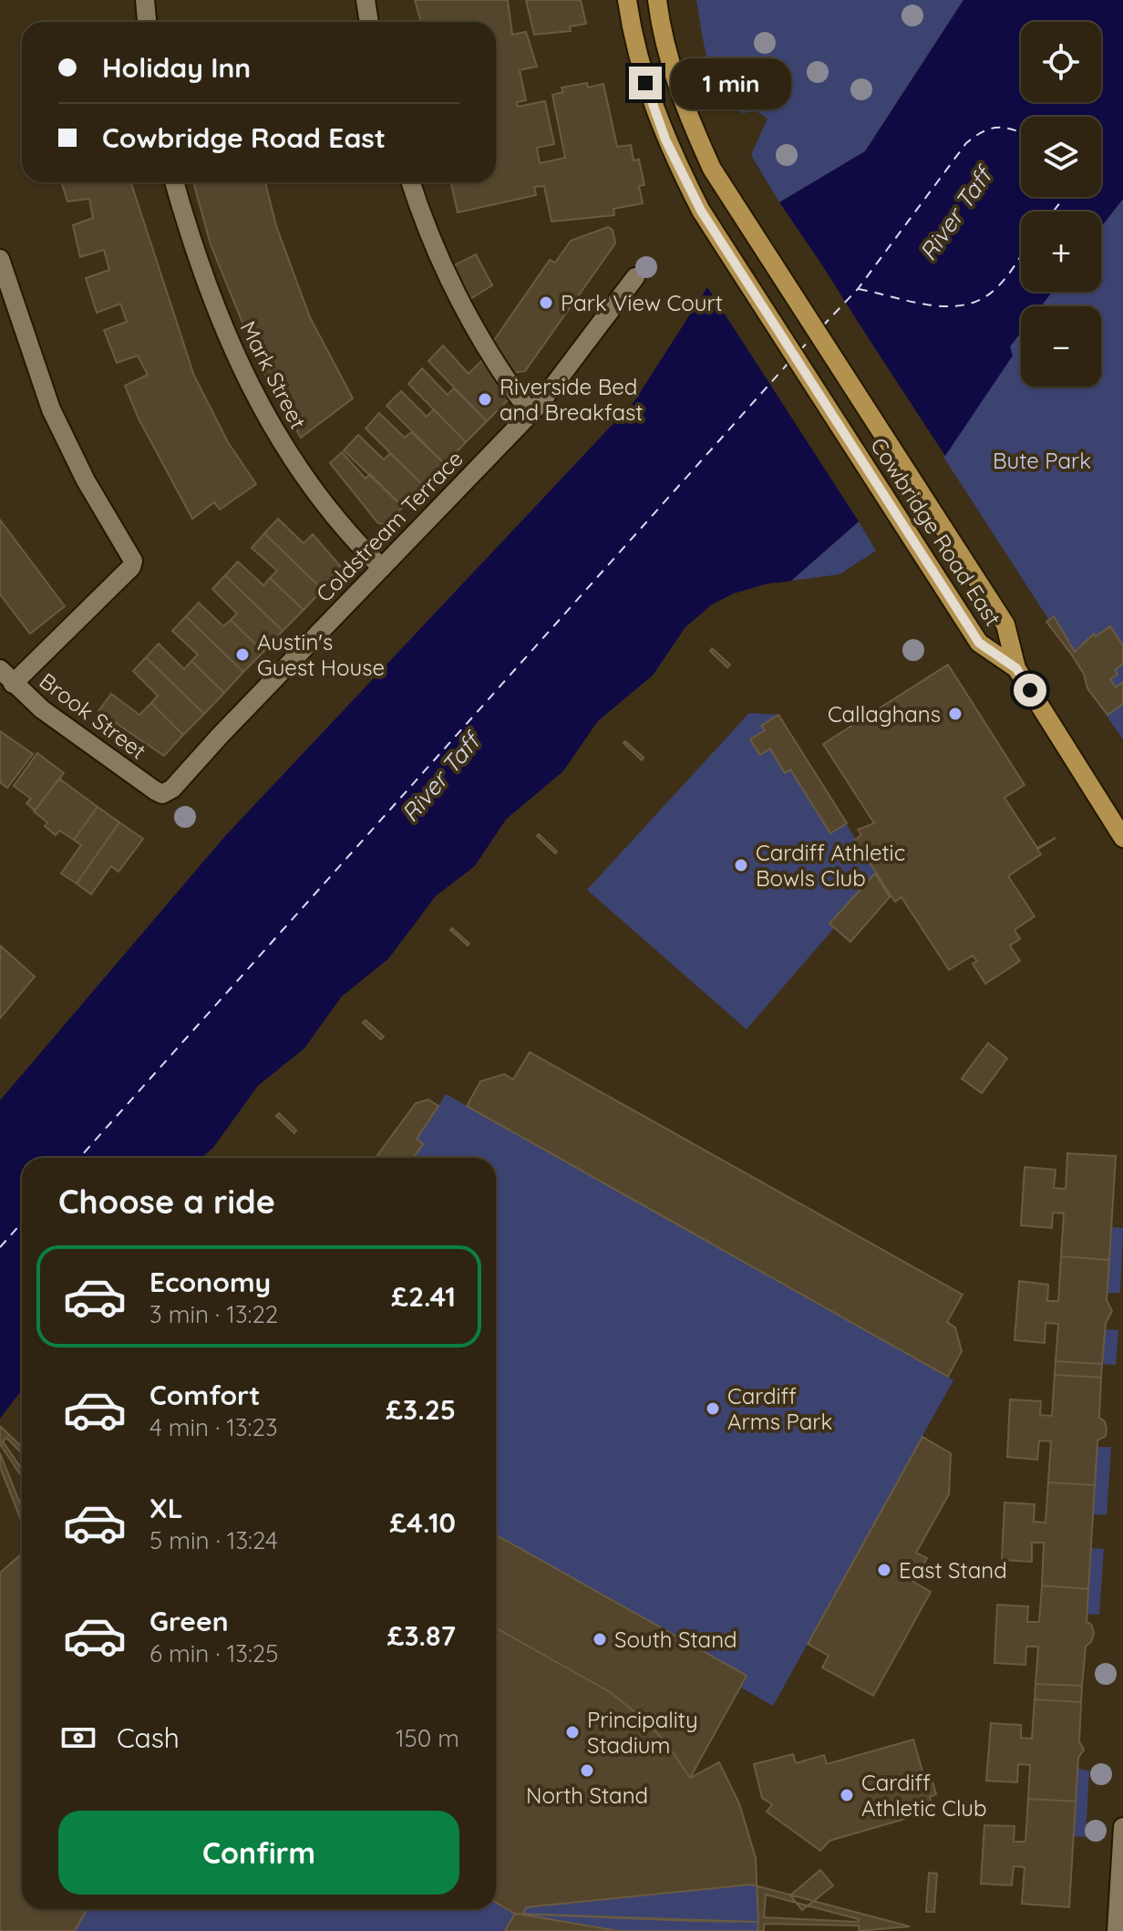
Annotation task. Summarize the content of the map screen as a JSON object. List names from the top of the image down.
{
  "streets": {
    "main road": ["Cowbridge Road East"],
    "street": ["Mark Street", "Coldstream Terrace", "Brook Street"]
  },
  "crossings": [
    ["Mark Street", "Coldstream Terrace"],
    ["Coldstream Terrace", "Brook Street"]
  ],
  "water": ["River Taff"],
  "parks": ["Bute Park"],
  "places": [
    "Park View Court",
    "Riverside Bed and Breakfast",
    "Austin's Guest House",
    "Callaghans",
    "Cardiff Athletic Bowls Club",
    "Cardiff Arms Park",
    "East Stand",
    "South Stand",
    "Principality Stadium",
    "North Stand",
    "Cardiff Athletic Club"
  ],
  "page": {
    "map_buttons": ["+", "−"],
    "banner": ["Holiday Inn", "Cowbridge Road East"],
    "bubble": "1 min",
    "heading": "Choose a ride",
    "list": [
      {
        "name": "Economy",
        "note": "3 min · 13:22",
        "value": "£2.41"
      },
      {
        "name": "Comfort",
        "note": "4 min · 13:23",
        "value": "£3.25"
      },
      {
        "name": "XL",
        "note": "5 min · 13:24",
        "value": "£4.10"
      },
      {
        "name": "Green",
        "note": "6 min · 13:25",
        "value": "£3.87"
      }
    ],
    "pay": ["Cash", "150 m"],
    "buttons": "Confirm"
  }
}
